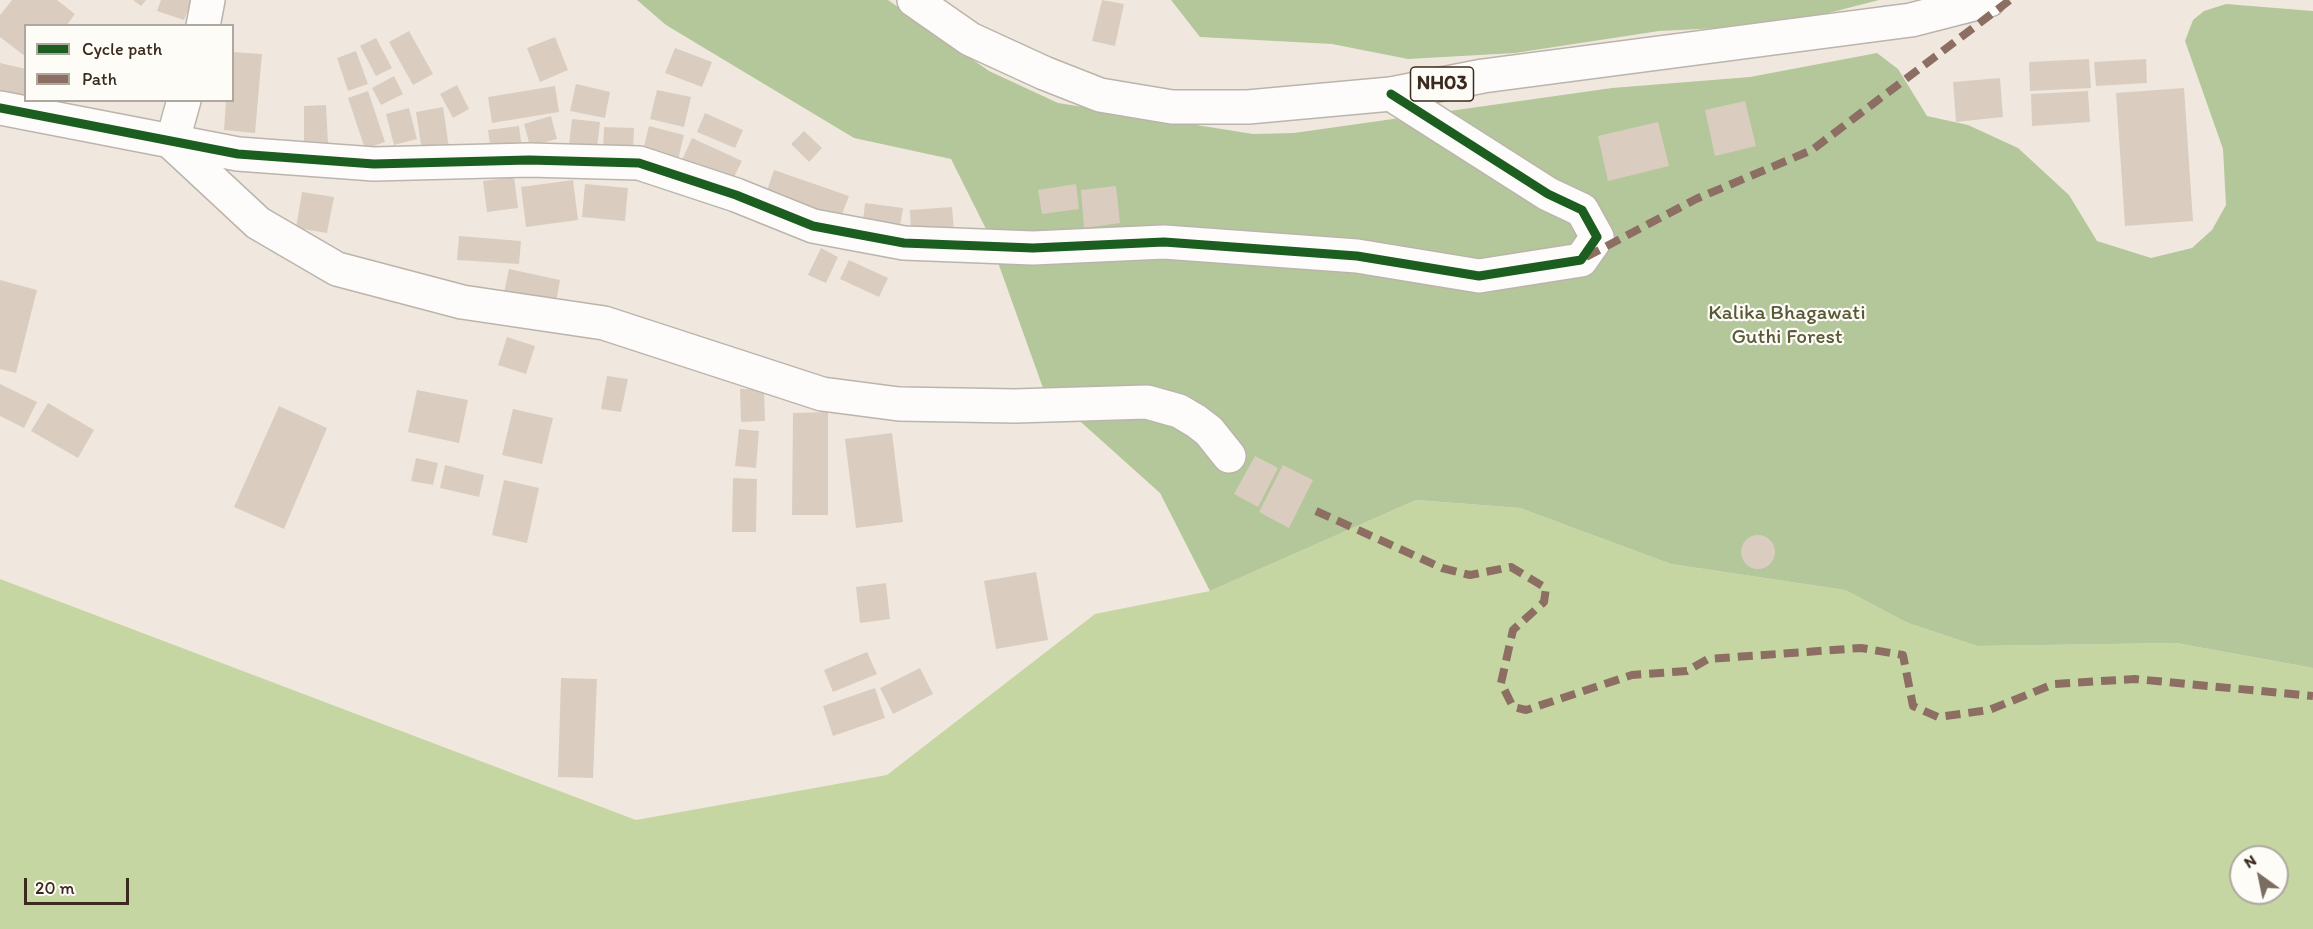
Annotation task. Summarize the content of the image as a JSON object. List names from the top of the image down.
{
  "streets": {
    "street": ["NH03"]
  },
  "parks": ["Kalika Bhagawati Guthi Forest"],
  "legend": ["Cycle path", "Path"],
  "scale_bar": "20 m",
  "north": "top left"
}
